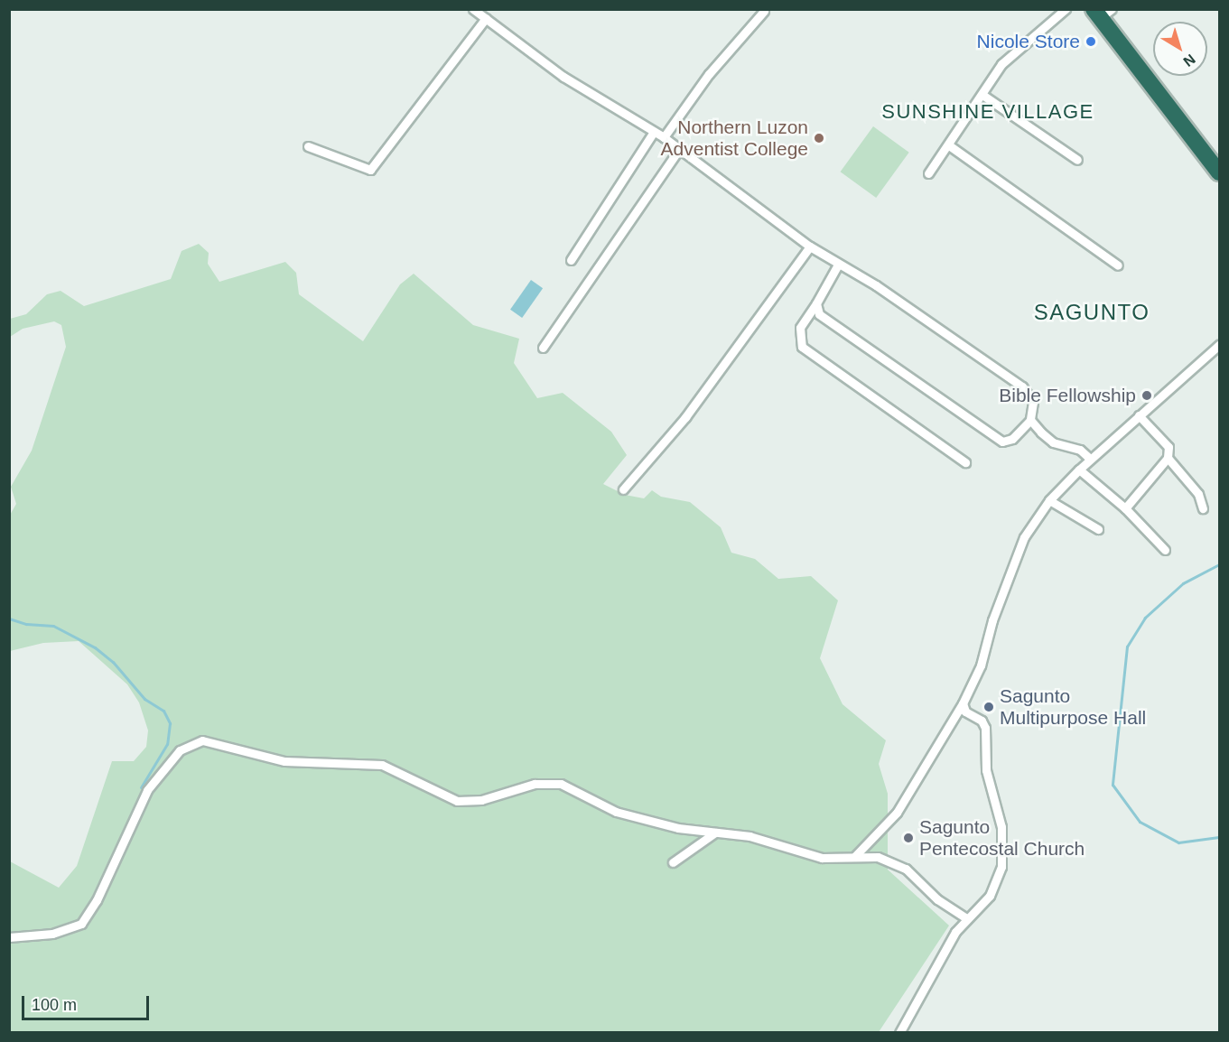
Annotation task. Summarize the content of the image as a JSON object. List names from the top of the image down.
{
  "districts": ["SUNSHINE VILLAGE", "SAGUNTO"],
  "places": [
    "Nicole Store",
    "Northern Luzon Adventist College",
    "Bible Fellowship",
    "Sagunto Multipurpose Hall",
    "Sagunto Pentecostal Church"
  ],
  "scale_bar": "100 m",
  "north": "bottom right"
}
